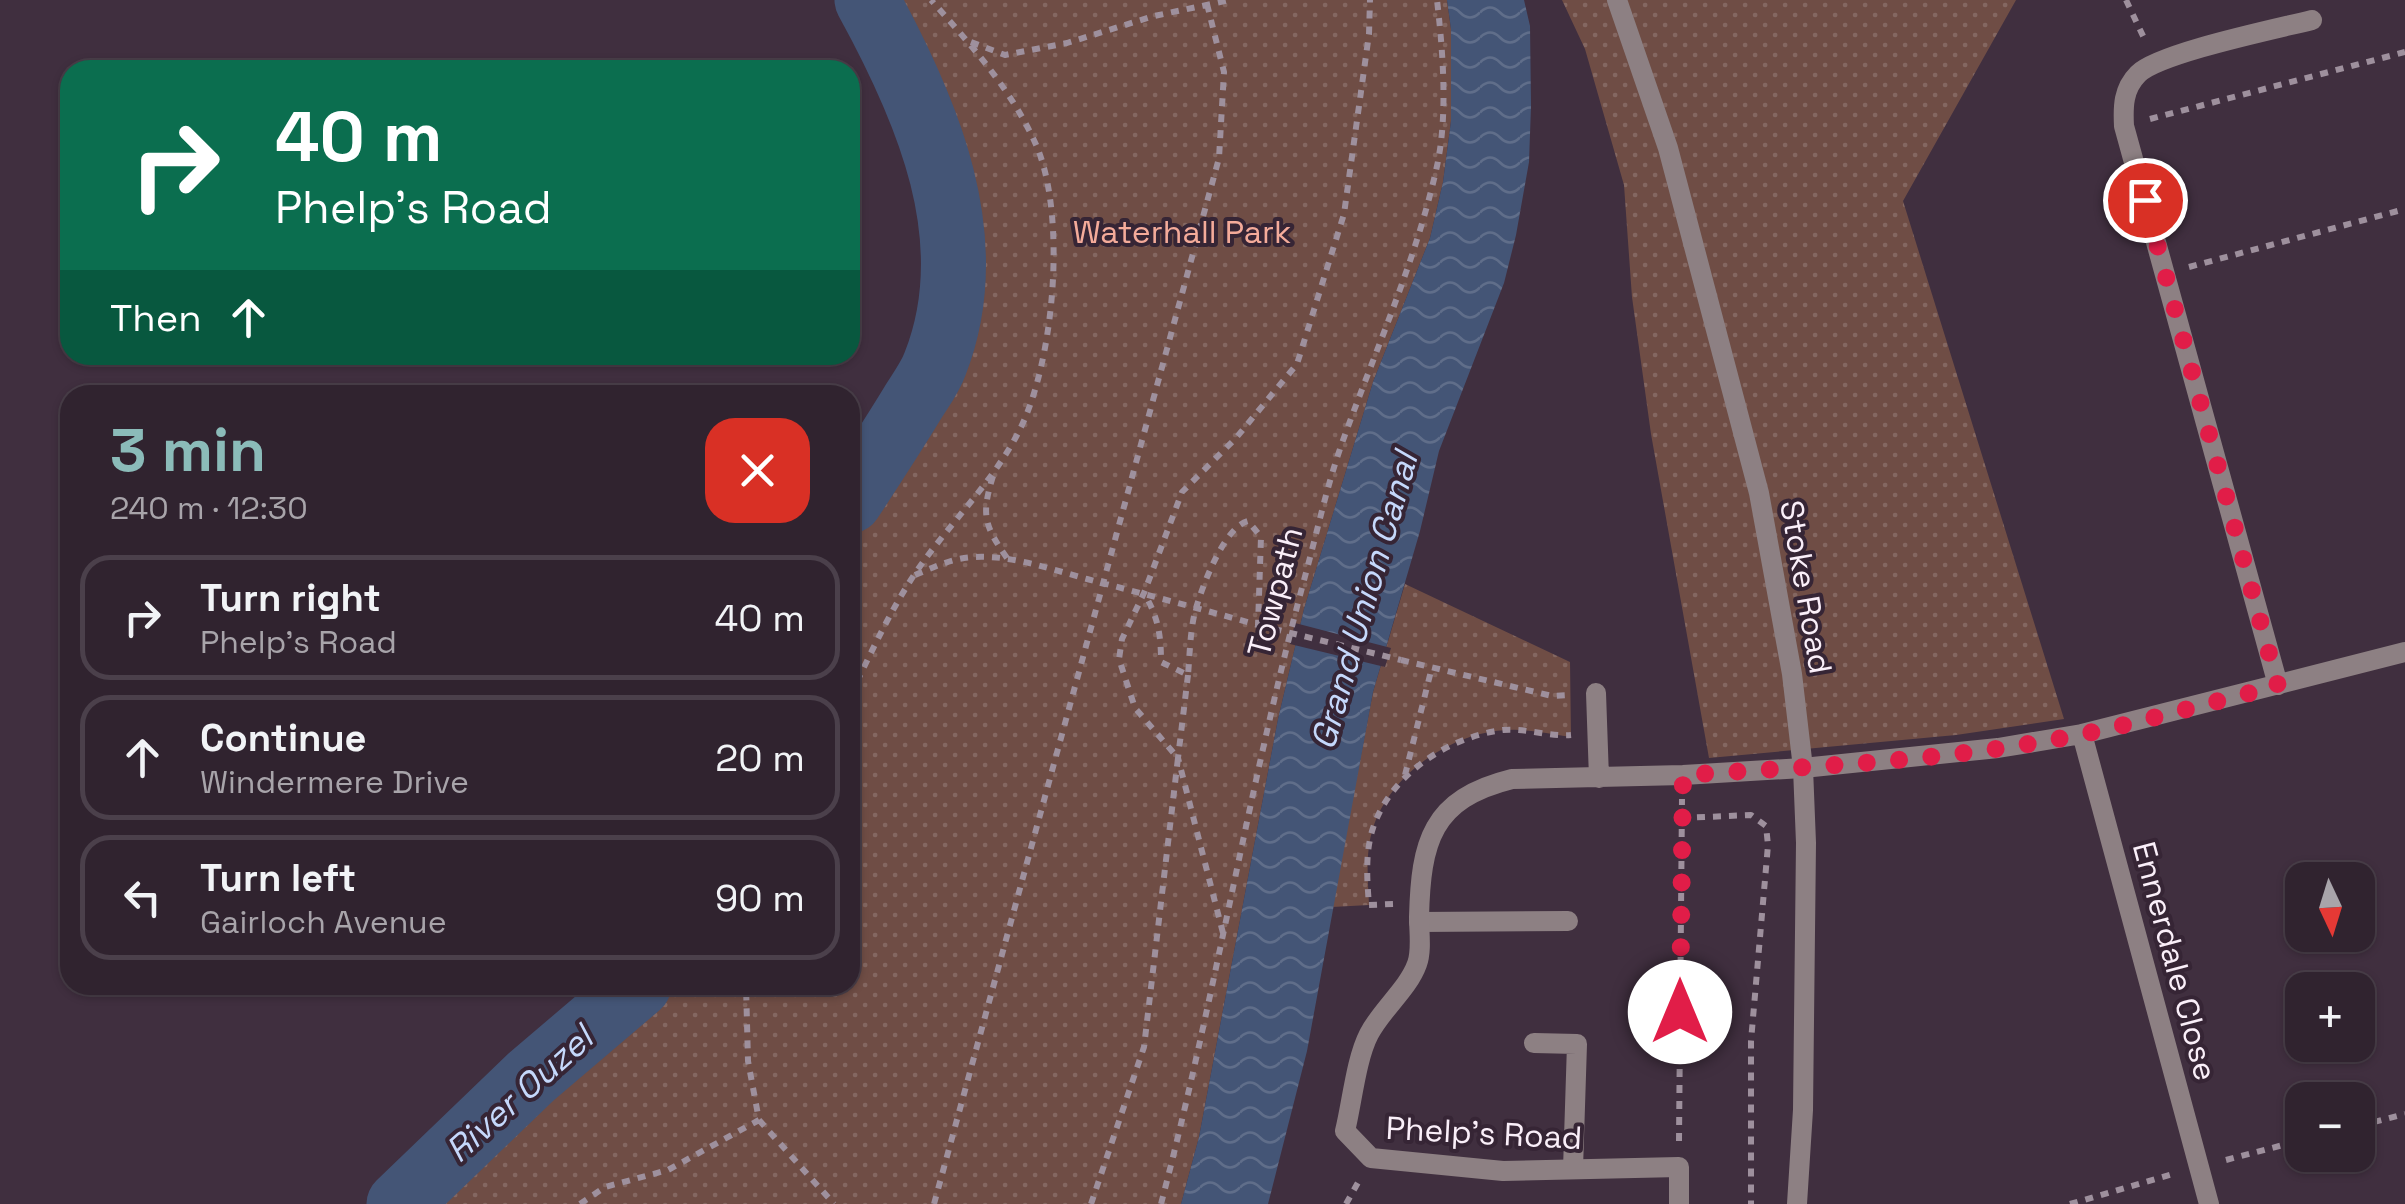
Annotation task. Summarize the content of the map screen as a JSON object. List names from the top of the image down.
{
  "streets": {
    "street": ["Stoke Road", "Ennerdale Close", "Phelp's Road"],
    "path": ["Towpath"]
  },
  "crossings": [
    ["Stoke Road", "Phelp's Road"],
    ["Ennerdale Close", "Phelp's Road"]
  ],
  "water": ["Grand Union Canal", "River Ouzel"],
  "parks": ["Waterhall Park"],
  "north": "bottom",
  "page": {
    "turn": ["40 m", "Phelp's Road"],
    "then": "Then",
    "heading": ["3 min", "240 m · 12:30"],
    "list": [
      {
        "name": "Turn right",
        "note": "Phelp's Road",
        "value": "40 m"
      },
      {
        "name": "Continue",
        "note": "Windermere Drive",
        "value": "20 m"
      },
      {
        "name": "Turn left",
        "note": "Gairloch Avenue",
        "value": "90 m"
      }
    ],
    "map_buttons": ["+", "−"]
  }
}
